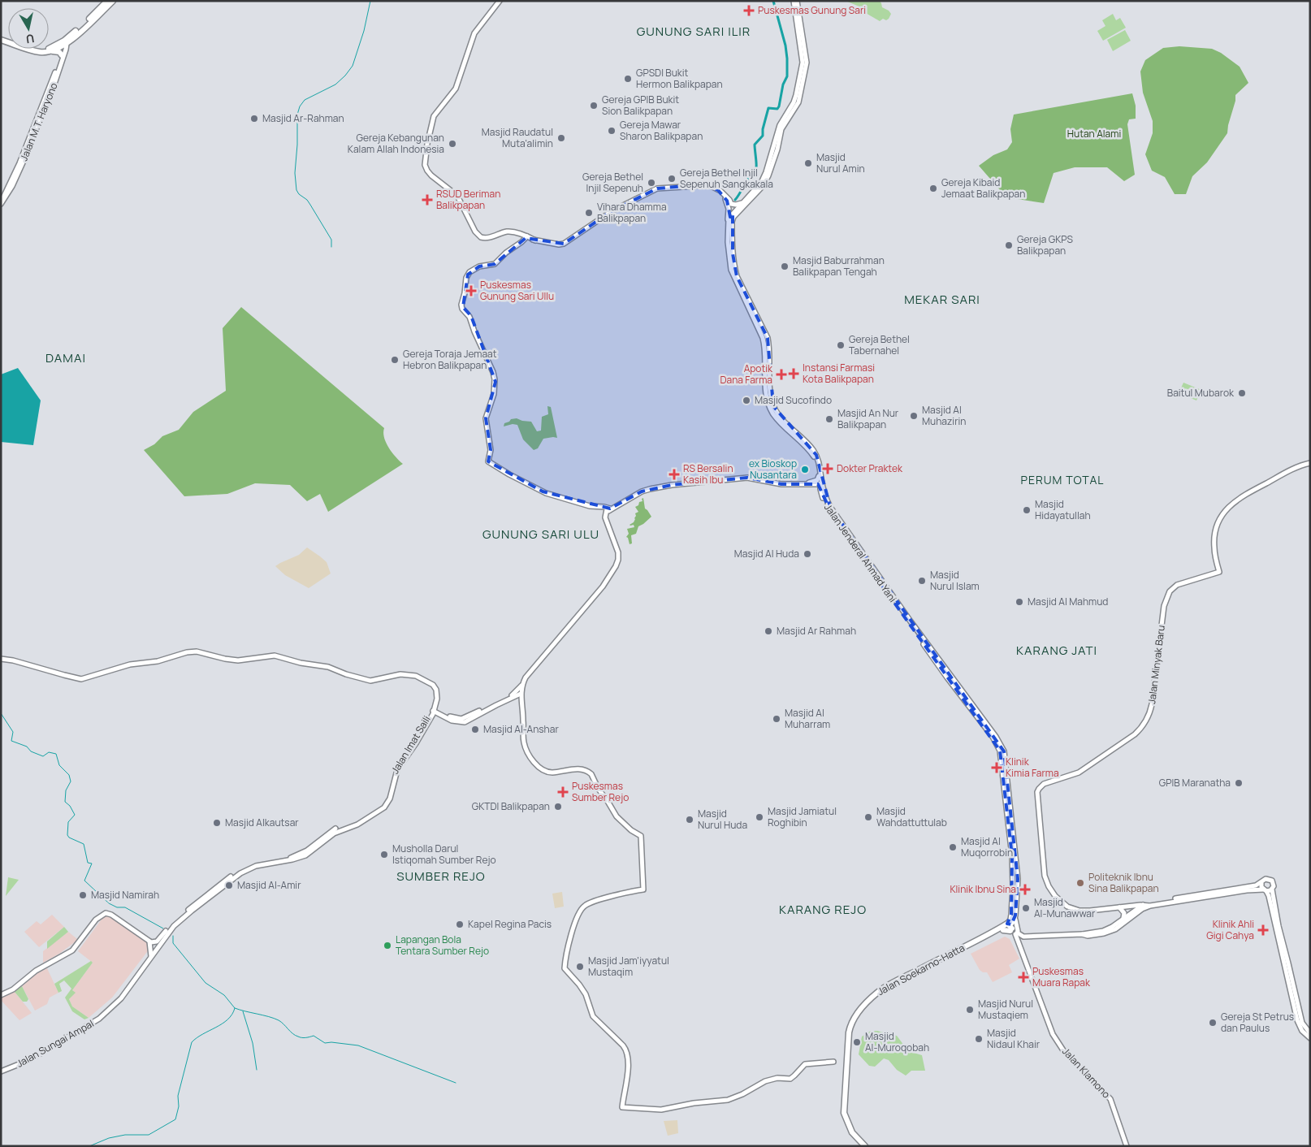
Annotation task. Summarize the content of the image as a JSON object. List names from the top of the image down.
{
  "streets": {
    "highway": ["Jalan Soekarno-Hatta"],
    "main road": [
      "Jalan M.T. Haryono",
      "Jalan Jenderal Ahmad Yani",
      "Jalan Minyak Baru",
      "Jalan Imat Saili",
      "Jalan Sungai Ampal",
      "Jalan Klamono"
    ]
  },
  "crossings": [
    ["Jalan Jenderal Ahmad Yani", "Jalan Soekarno-Hatta"],
    ["Jalan Jenderal Ahmad Yani", "Jalan Klamono"],
    ["Jalan Imat Saili", "Jalan Sungai Ampal"],
    ["Jalan Soekarno-Hatta", "Jalan Klamono"]
  ],
  "districts": [
    "GUNUNG SARI ILIR",
    "MEKAR SARI",
    "DAMAI",
    "PERUM TOTAL",
    "GUNUNG SARI ULU",
    "KARANG JATI",
    "SUMBER REJO",
    "KARANG REJO"
  ],
  "parks": ["Hutan Alami"],
  "places": {
    "health": [
      "Puskesmas Gunung Sari",
      "RSUD Beriman Balikpapan",
      "Puskesmas Gunung Sari Ullu",
      "Instansi Farmasi Kota Balikpapan",
      "Apotik Dana Farma",
      "Dokter Praktek",
      "RS Bersalin Kasih Ibu",
      "Klinik Kimia Farma",
      "Puskesmas Sumber Rejo",
      "Klinik Ibnu Sina",
      "Klinik Ahli Gigi Cahya",
      "Puskesmas Muara Rapak"
    ],
    "other": [
      "GPSDI Bukit Hermon Balikpapan",
      "Gereja GPIB Bukit Sion Balikpapan",
      "Masjid Ar-Rahman",
      "Gereja Mawar Sharon Balikpapan",
      "Masjid Raudatul Muta'alimin",
      "Gereja Kebangunan Kalam Allah Indonesia",
      "Masjid Nurul Amin",
      "Gereja Bethel Injil Sepenuh Sangkakala",
      "Gereja Bethel Injil Sepenuh",
      "Gereja Kibaid Jemaat Balikpapan",
      "Vihara Dhamma Balikpapan",
      "Gereja GKPS Balikpapan",
      "Masjid Baburrahman Balikpapan Tengah",
      "Gereja Bethel Tabernahel",
      "Gereja Toraja Jemaat Hebron Balikpapan",
      "Baitul Mubarok",
      "Masjid Sucofindo",
      "Masjid Al Muhazirin",
      "Masjid An Nur Balikpapan",
      "ex Bioskop Nusantara",
      "Masjid Hidayatullah",
      "Masjid Al Huda",
      "Masjid Nurul Islam",
      "Masjid Al Mahmud",
      "Masjid Ar Rahmah",
      "Masjid Al Muharram",
      "Masjid Al-Anshar",
      "GPIB Maranatha",
      "GKTDI Balikpapan",
      "Masjid Jamiatul Roghibin",
      "Masjid Wahdattuttulab",
      "Masjid Nurul Huda",
      "Masjid Alkautsar",
      "Masjid Al Muqorrobin",
      "Musholla Darul Istiqomah Sumber Rejo",
      "Politeknik Ibnu Sina Balikpapan",
      "Masjid Al-Amir",
      "Masjid Namirah",
      "Masjid Al-Munawwar",
      "Kapel Regina Pacis",
      "Lapangan Bola Tentara Sumber Rejo",
      "Masjid Jam'iyyatul Mustaqim",
      "Masjid Nurul Mustaqiem",
      "Gereja St Petrus dan Paulus",
      "Masjid Nidaul Khair",
      "Masjid Al-Muroqobah"
    ]
  },
  "north": "bottom"
}
